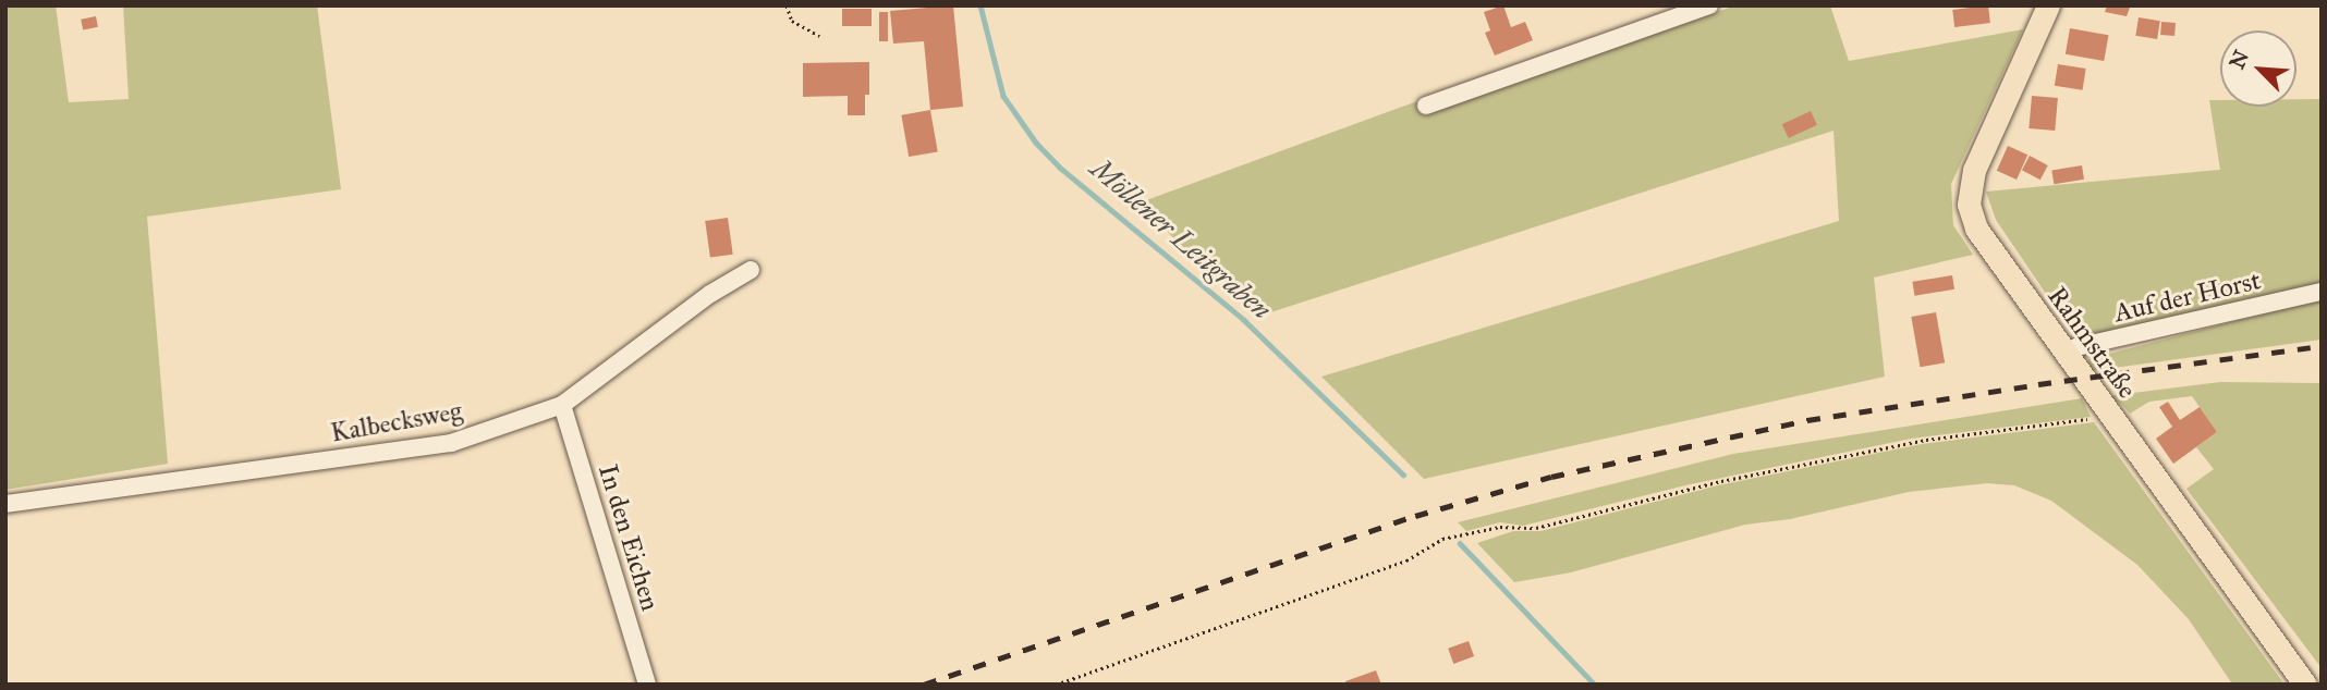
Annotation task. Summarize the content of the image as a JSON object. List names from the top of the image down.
{
  "streets": {
    "main road": ["Rahmstraße"],
    "street": ["Auf der Horst", "Kalbecksweg", "In den Eichen"]
  },
  "crossings": [
    ["Auf der Horst", "Rahmstraße"],
    ["Kalbecksweg", "In den Eichen"]
  ],
  "water": ["Möllener Leitgraben"],
  "north": "top left"
}
